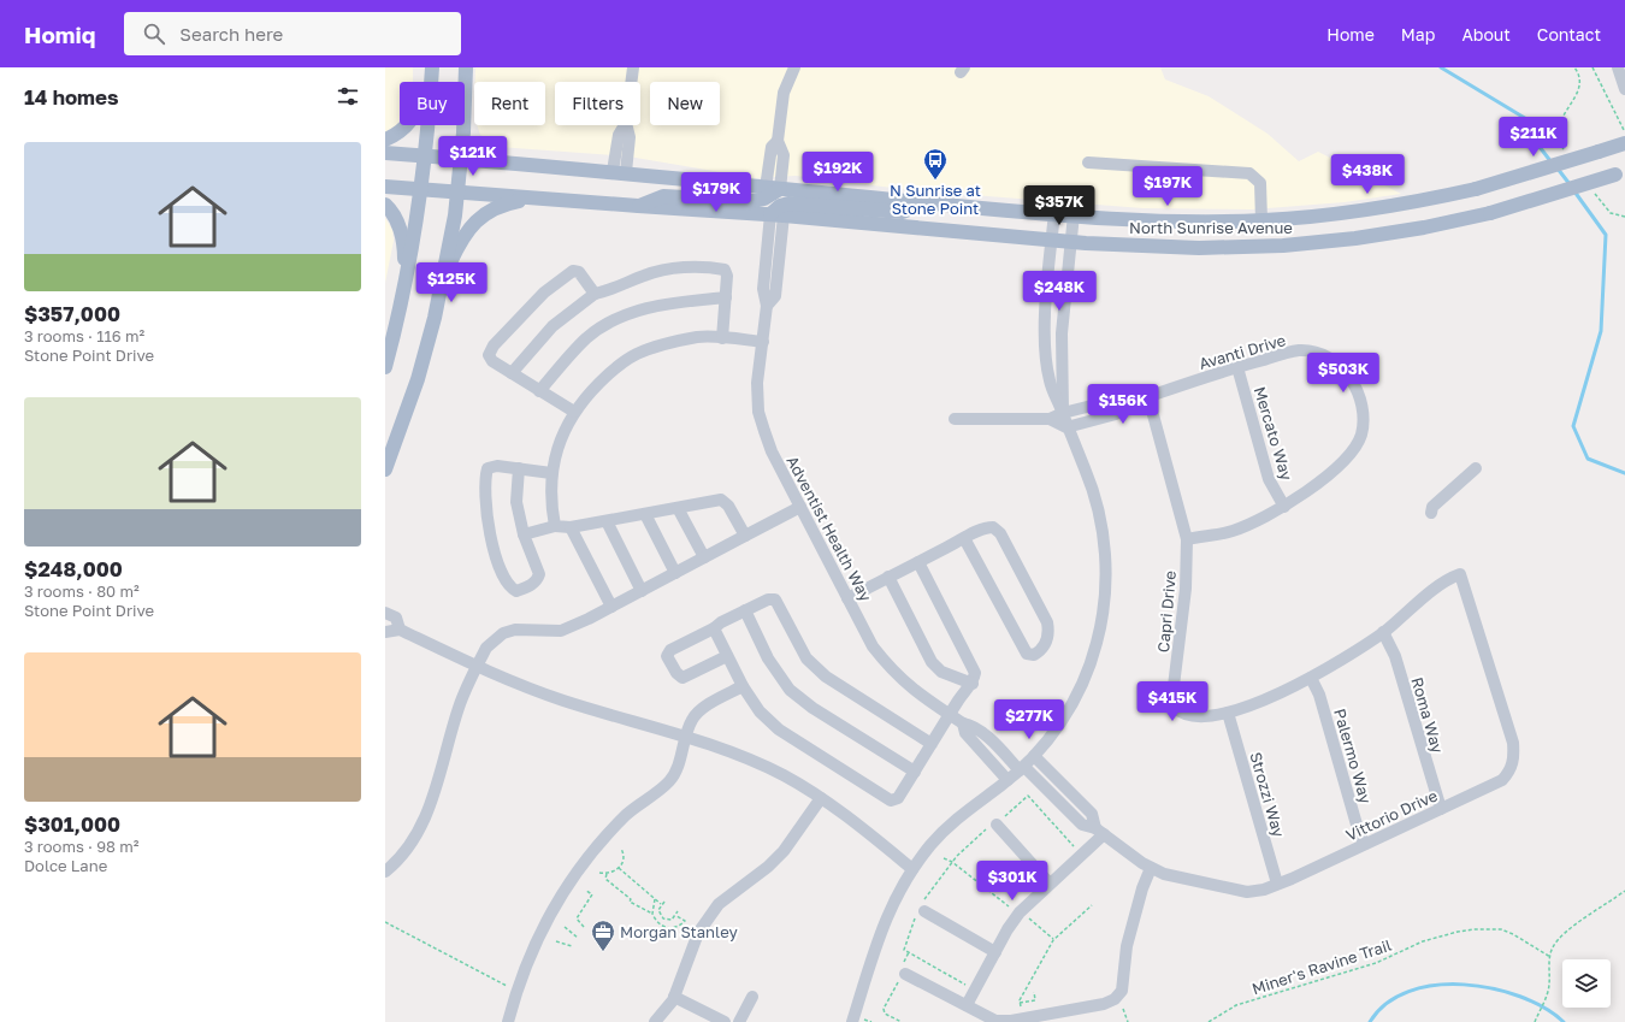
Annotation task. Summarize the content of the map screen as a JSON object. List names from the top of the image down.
{
  "streets": {
    "main road": ["North Sunrise Avenue"],
    "street": [
      "Avanti Drive",
      "Mercato Way",
      "Adventist Health Way",
      "Capri Drive",
      "Roma Way",
      "Palermo Way",
      "Strozzi Way",
      "Vittorio Drive"
    ],
    "path": ["Miner's Ravine Trail"]
  },
  "crossings": [
    ["North Sunrise Avenue", "Adventist Health Way"],
    ["Avanti Drive", "Mercato Way"],
    ["Avanti Drive", "Capri Drive"],
    ["Adventist Health Way", "Vittorio Drive"],
    ["Capri Drive", "Roma Way"],
    ["Capri Drive", "Palermo Way"],
    ["Capri Drive", "Strozzi Way"],
    ["Capri Drive", "Vittorio Drive"],
    ["Roma Way", "Vittorio Drive"],
    ["Palermo Way", "Vittorio Drive"],
    ["Strozzi Way", "Vittorio Drive"]
  ],
  "places": {
    "bus stop": ["N Sunrise at Stone Point"],
    "office": ["Morgan Stanley"]
  },
  "page": {
    "header": "Homiq",
    "search": "Search here",
    "nav": [
      "Home",
      "Map",
      "About",
      "Contact"
    ],
    "heading": "14 homes",
    "chip": [
      "Buy",
      "Rent",
      "Filters",
      "New"
    ],
    "price": [
      "$211K",
      "$121K",
      "$192K",
      "$438K",
      "$197K",
      "$179K",
      "$357K",
      "$125K",
      "$248K",
      "$503K",
      "$156K",
      "$415K",
      "$277K",
      "$301K"
    ],
    "list": [
      {
        "name": "$357,000",
        "note": "3 rooms · 116 m² · Stone Point Drive"
      },
      {
        "name": "$248,000",
        "note": "3 rooms · 80 m² · Stone Point Drive"
      },
      {
        "name": "$301,000",
        "note": "3 rooms · 98 m² · Dolce Lane"
      }
    ]
  }
}
